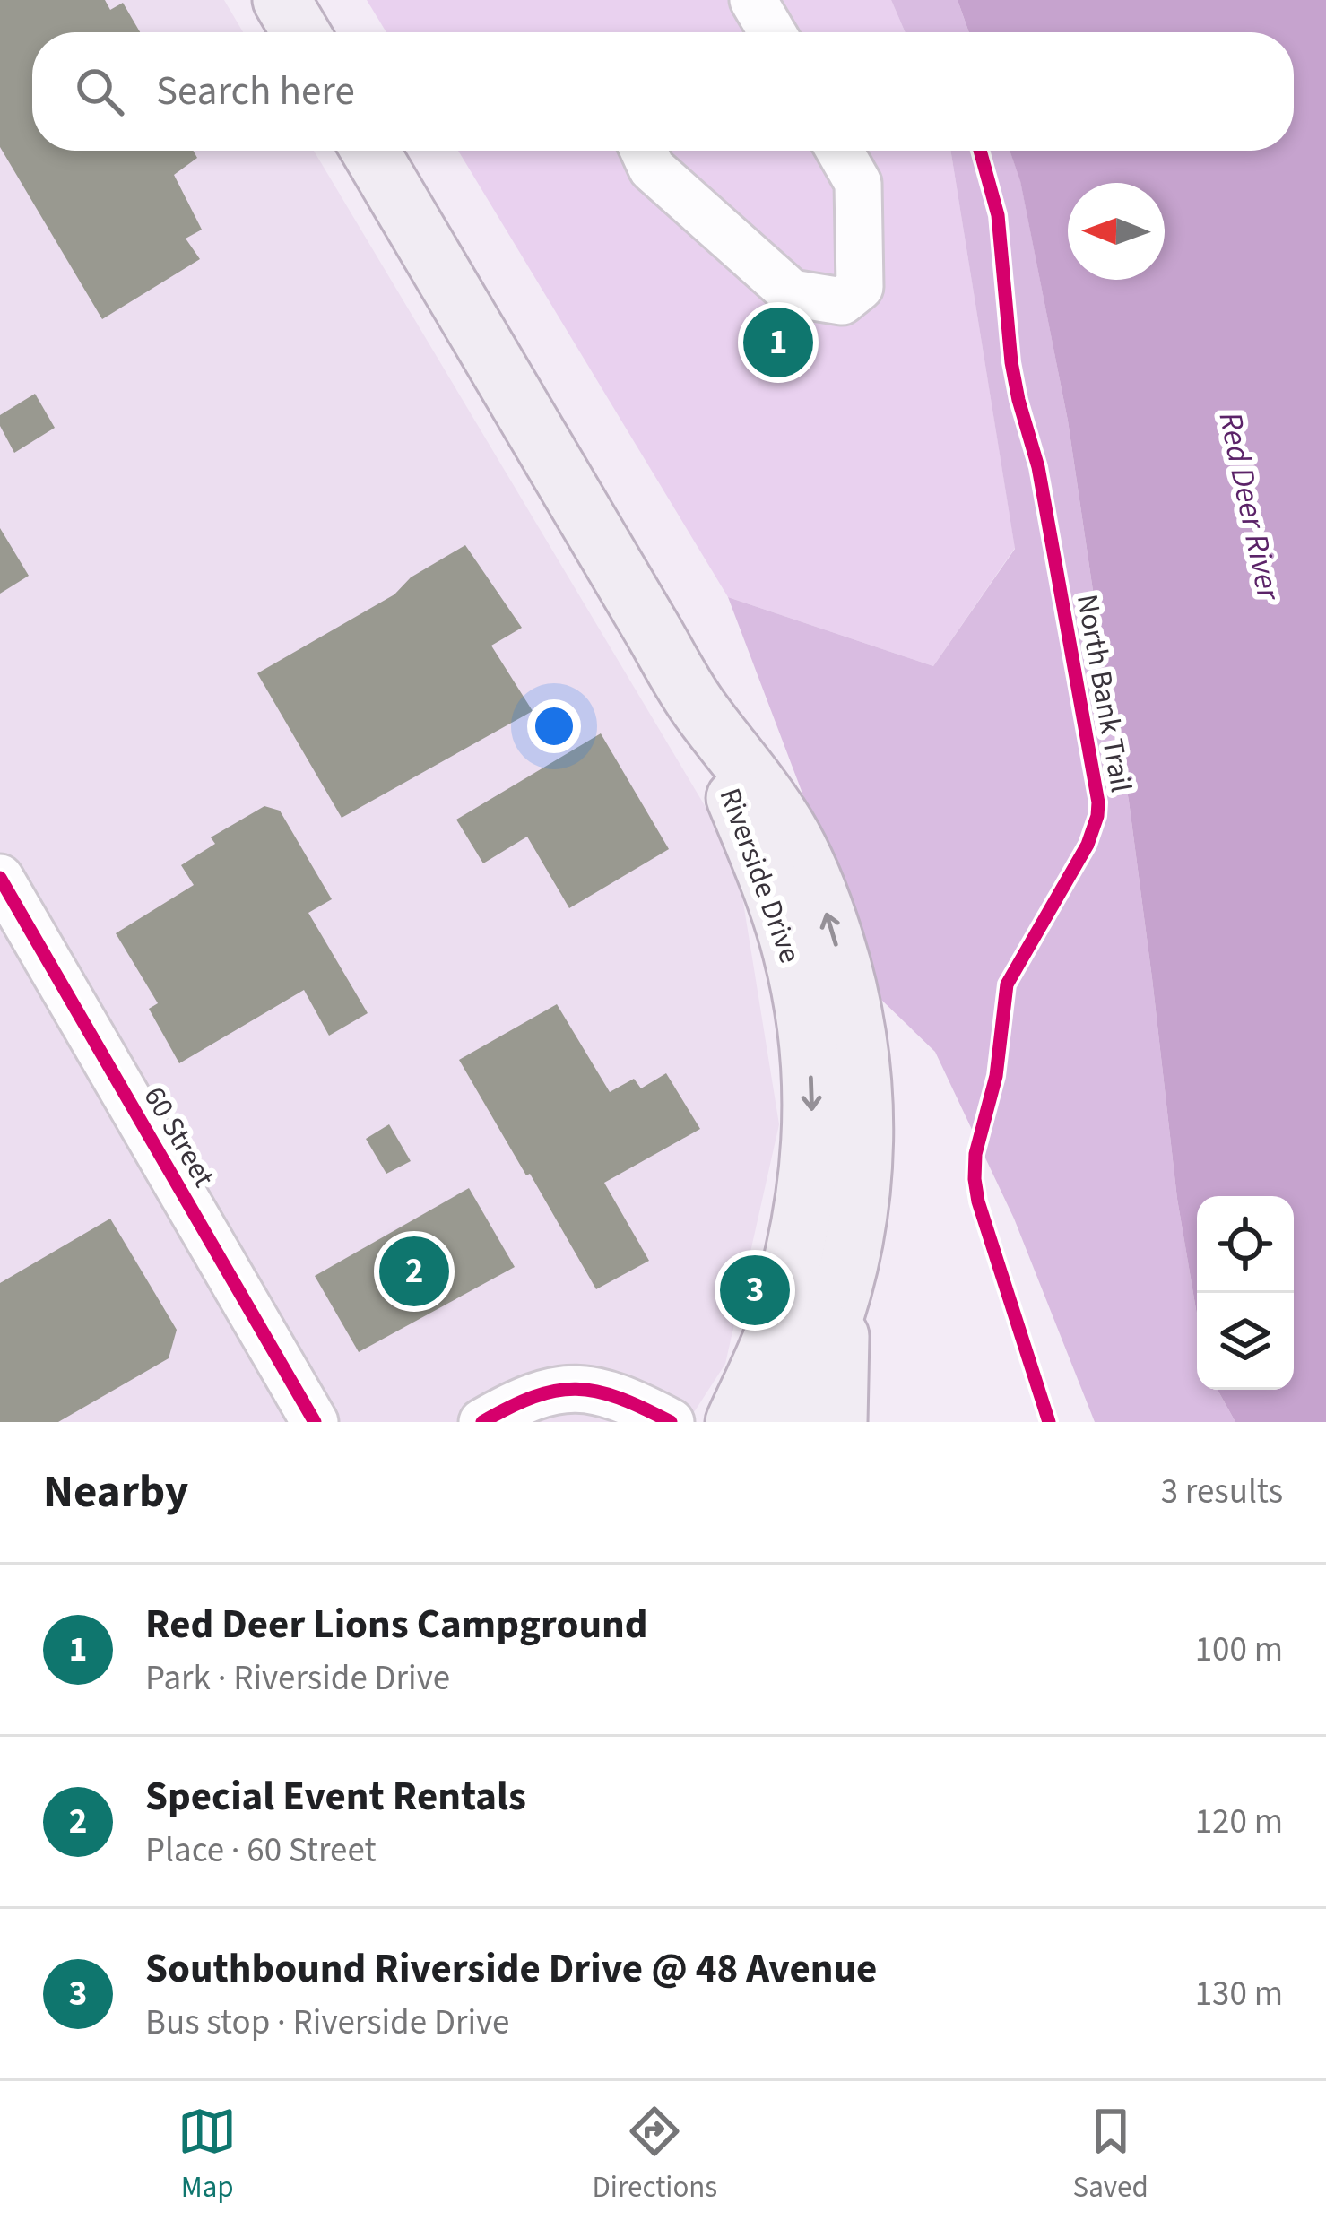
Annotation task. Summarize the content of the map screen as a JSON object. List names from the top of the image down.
{
  "streets": {
    "main road": ["Riverside Drive"],
    "street": ["60 Street"],
    "cycle path": ["North Bank Trail"]
  },
  "water": ["Red Deer River"],
  "north": "left",
  "page": {
    "search": "Search here",
    "pins": ["1", "2", "3"],
    "heading": ["Nearby", "3 results"],
    "list": [
      {
        "mark": "1",
        "name": "Red Deer Lions Campground",
        "note": "Park · Riverside Drive",
        "value": "100 m"
      },
      {
        "mark": "2",
        "name": "Special Event Rentals",
        "note": "Place · 60 Street",
        "value": "120 m"
      },
      {
        "mark": "3",
        "name": "Southbound Riverside Drive @ 48 Avenue",
        "note": "Bus stop · Riverside Drive",
        "value": "130 m"
      }
    ],
    "nav": ["Map", "Directions", "Saved"]
  }
}
